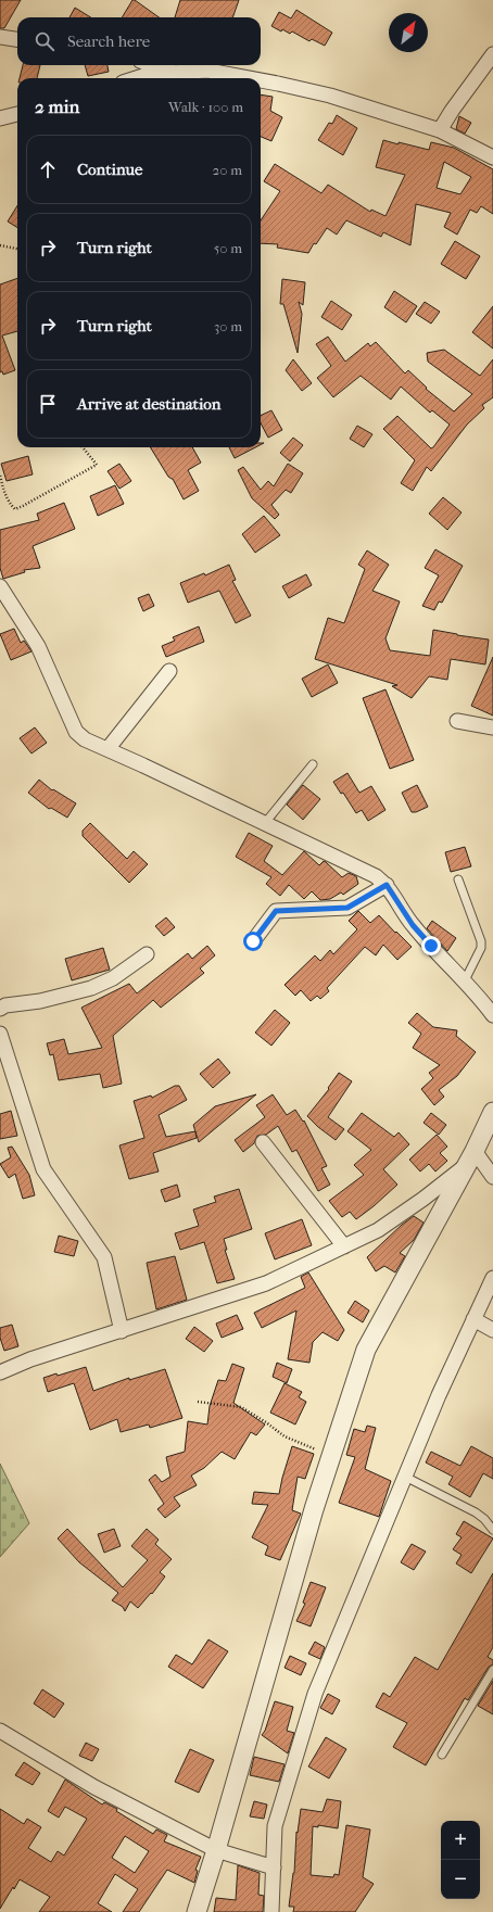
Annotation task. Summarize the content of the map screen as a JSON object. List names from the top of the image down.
{
  "north": "top right",
  "page": {
    "search": "Search here",
    "heading": ["2 min", "Walk · 100 m"],
    "list": [
      ["Continue", "20 m"],
      ["Turn right", "50 m"],
      ["Turn right", "30 m"],
      "Arrive at destination"
    ],
    "map_buttons": ["+", "−"]
  }
}
